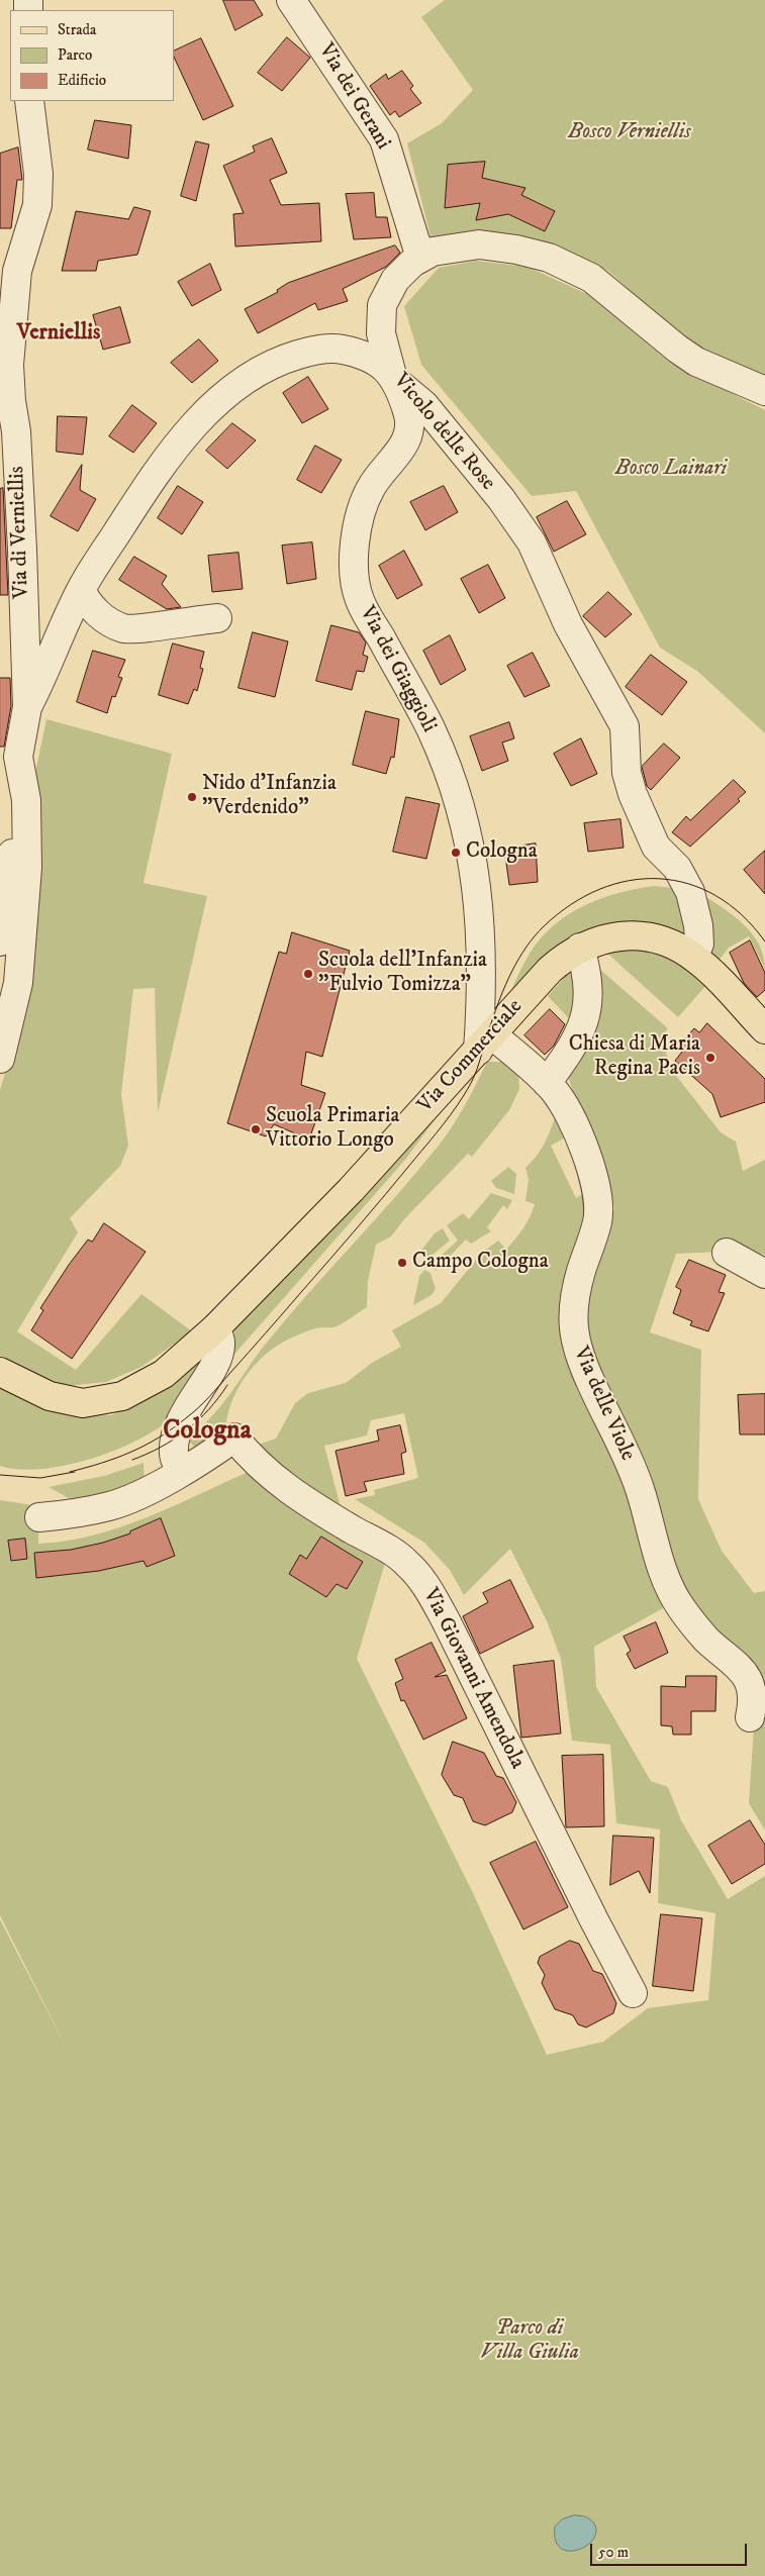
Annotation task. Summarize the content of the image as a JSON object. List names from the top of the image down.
{
  "streets": {
    "main road": ["Via Commerciale"],
    "street": [
      "Via dei Gerani",
      "Vicolo delle Rose",
      "Via di Verniellis",
      "Via dei Giaggioli",
      "Via delle Viole",
      "Via Giovanni Amendola"
    ]
  },
  "crossings": [
    ["Via dei Gerani", "Vicolo delle Rose"],
    ["Vicolo delle Rose", "Via dei Giaggioli"],
    ["Vicolo delle Rose", "Via Commerciale"],
    ["Via di Verniellis", "Via dei Giaggioli"],
    ["Via dei Giaggioli", "Via Commerciale"],
    ["Via dei Giaggioli", "Via delle Viole"],
    ["Via Commerciale", "Via delle Viole"]
  ],
  "districts": ["Verniellis", "Cologna"],
  "parks": ["Bosco Verniellis", "Bosco Lainari", "Parco di Villa Giulia"],
  "places": [
    "Nido d'Infanzia \"Verdenido\"",
    "Cologna",
    "Scuola dell'Infanzia \"Fulvio Tomizza\"",
    "Chiesa di Maria Regina Pacis",
    "Scuola Primaria Vittorio Longo",
    "Campo Cologna"
  ],
  "legend": ["Strada", "Parco", "Edificio"],
  "scale_bar": "50 m"
}
